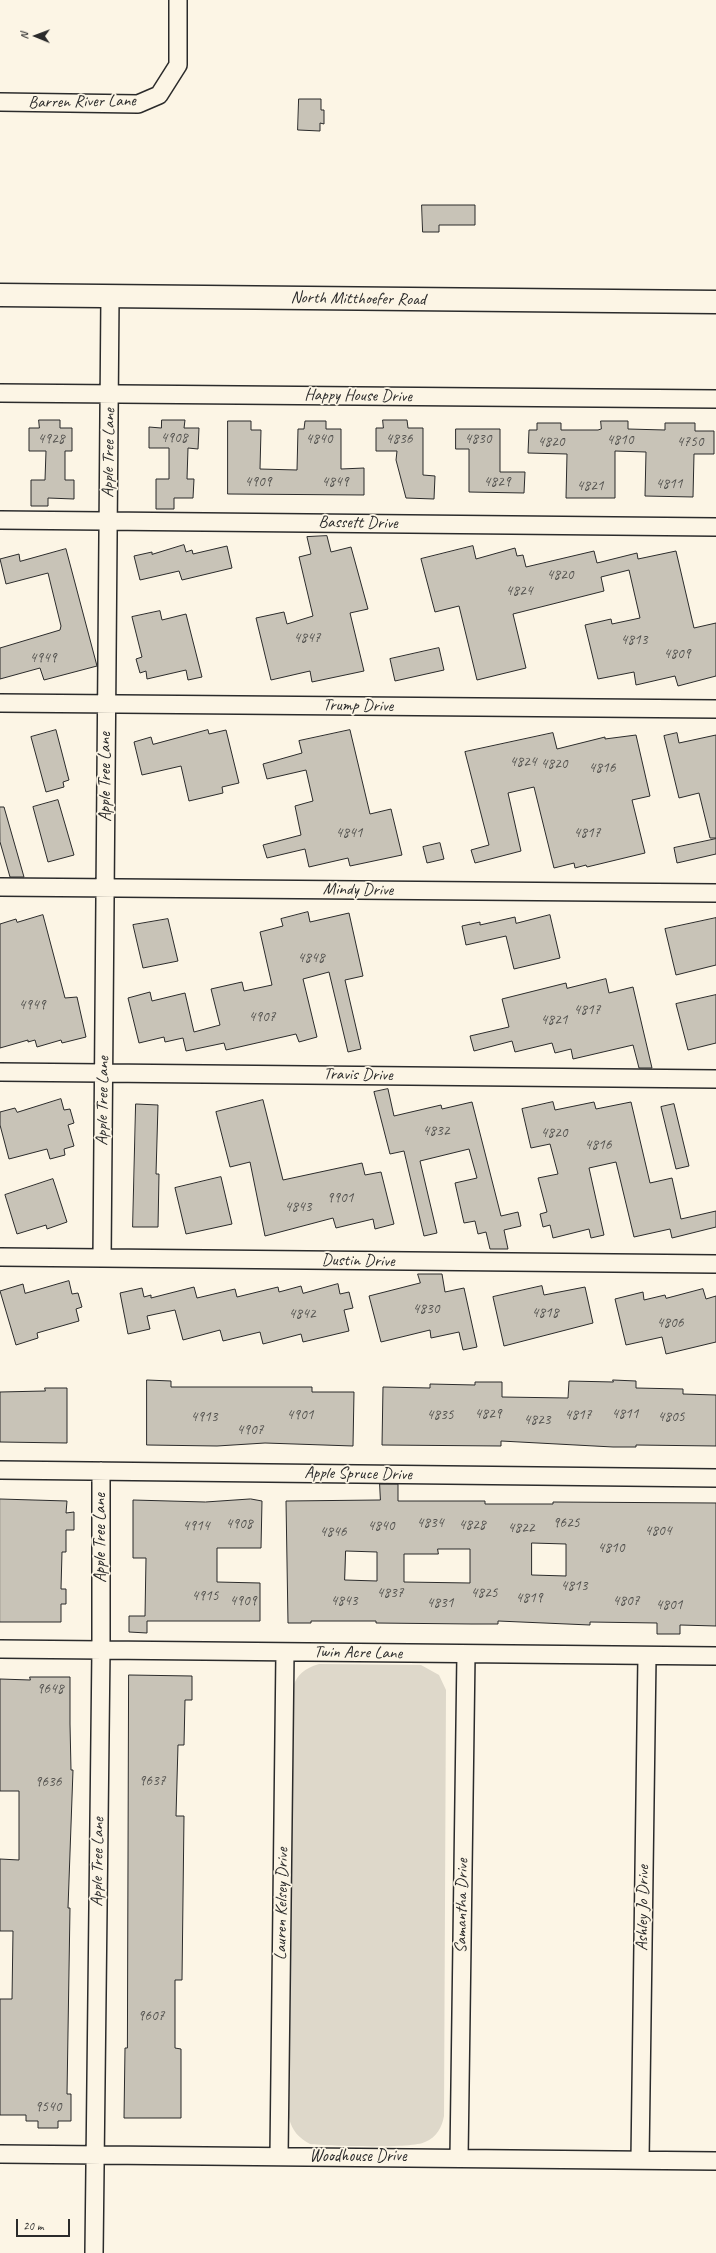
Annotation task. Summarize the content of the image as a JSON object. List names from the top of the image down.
{
  "streets": {
    "main road": ["North Mitthoefer Road"],
    "street": [
      "Barren River Lane",
      "Happy House Drive",
      "Apple Tree Lane",
      "Bassett Drive",
      "Trump Drive",
      "Mindy Drive",
      "Travis Drive",
      "Dustin Drive",
      "Apple Spruce Drive",
      "Twin Acre Lane",
      "Lauren Kelsey Drive",
      "Samantha Drive",
      "Ashley Jo Drive",
      "Woodhouse Drive"
    ]
  },
  "crossings": [
    ["North Mitthoefer Road", "Apple Tree Lane"],
    ["Happy House Drive", "Apple Tree Lane"],
    ["Apple Tree Lane", "Bassett Drive"],
    ["Apple Tree Lane", "Trump Drive"],
    ["Apple Tree Lane", "Mindy Drive"],
    ["Apple Tree Lane", "Travis Drive"],
    ["Apple Tree Lane", "Dustin Drive"],
    ["Apple Tree Lane", "Apple Spruce Drive"],
    ["Apple Tree Lane", "Twin Acre Lane"],
    ["Apple Tree Lane", "Woodhouse Drive"],
    ["Twin Acre Lane", "Lauren Kelsey Drive"],
    ["Twin Acre Lane", "Samantha Drive"],
    ["Twin Acre Lane", "Ashley Jo Drive"],
    ["Lauren Kelsey Drive", "Woodhouse Drive"],
    ["Samantha Drive", "Woodhouse Drive"],
    ["Ashley Jo Drive", "Woodhouse Drive"]
  ],
  "house_numbers": [
    "4908",
    "4928",
    "4840",
    "4836",
    "4830",
    "4810",
    "4820",
    "4750",
    "4909",
    "4849",
    "4829",
    "4811",
    "4821",
    "4820",
    "4824",
    "4847",
    "4813",
    "4809",
    "4949",
    "4824",
    "4820",
    "4816",
    "4841",
    "4817",
    "4848",
    "4949",
    "4817",
    "4907",
    "4821",
    "4832",
    "4820",
    "4816",
    "9901",
    "4843",
    "4830",
    "4818",
    "4842",
    "4806",
    "4829",
    "4811",
    "4901",
    "4835",
    "4817",
    "4913",
    "4805",
    "4823",
    "4907",
    "4834",
    "9625",
    "4908",
    "4828",
    "4914",
    "4840",
    "4822",
    "4804",
    "4846",
    "4810",
    "4813",
    "4837",
    "4825",
    "4915",
    "4819",
    "4909",
    "4843",
    "4807",
    "4831",
    "4801",
    "9648",
    "9637",
    "9636",
    "9607",
    "9540"
  ],
  "scale_bar": "20 m",
  "north": "left"
}
